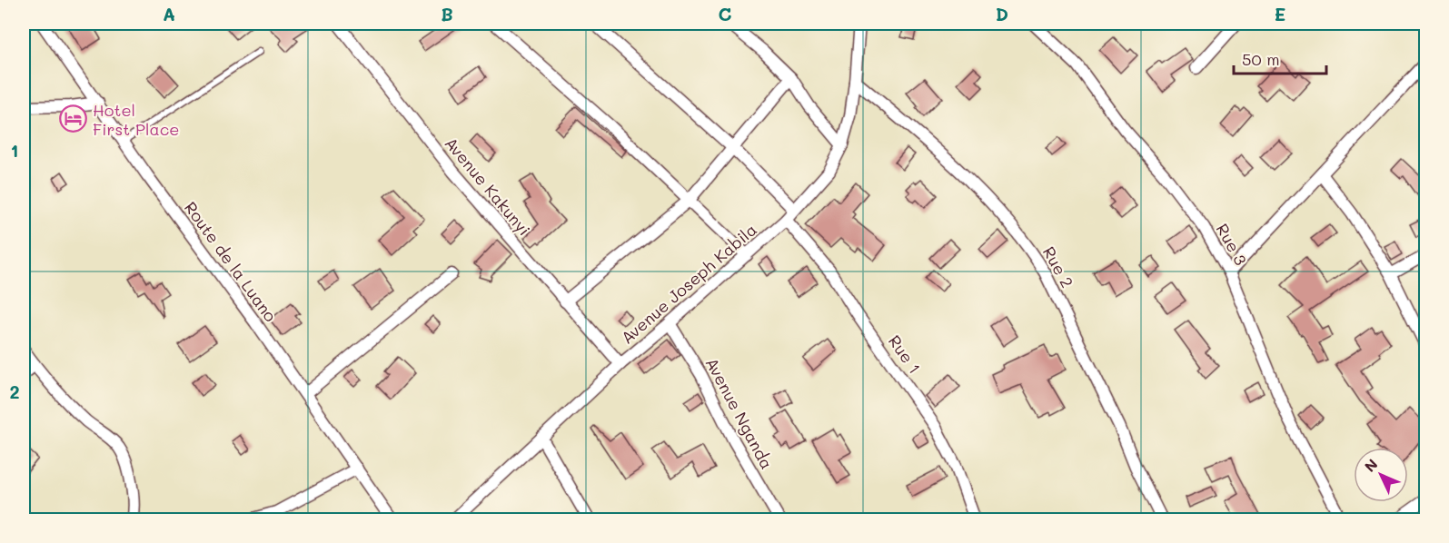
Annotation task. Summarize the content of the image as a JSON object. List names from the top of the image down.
{
  "streets": {
    "street": [
      "Avenue Kakunyi",
      "Rue 3",
      "Route de la Luano",
      "Rue 2",
      "Avenue Joseph Kabila",
      "Rue 1",
      "Avenue Nganda"
    ]
  },
  "crossings": [
    ["Avenue Kakunyi", "Avenue Joseph Kabila"],
    ["Rue 2", "Avenue Joseph Kabila"],
    ["Avenue Joseph Kabila", "Rue 1"],
    ["Avenue Joseph Kabila", "Avenue Nganda"]
  ],
  "places": {
    "hotel": ["Hotel First Place"]
  },
  "scale_bar": "50 m",
  "north": "top left",
  "grid": {
    "columns": [
      "A",
      "B",
      "C",
      "D",
      "E"
    ],
    "rows": ["1", "2"]
  }
}
